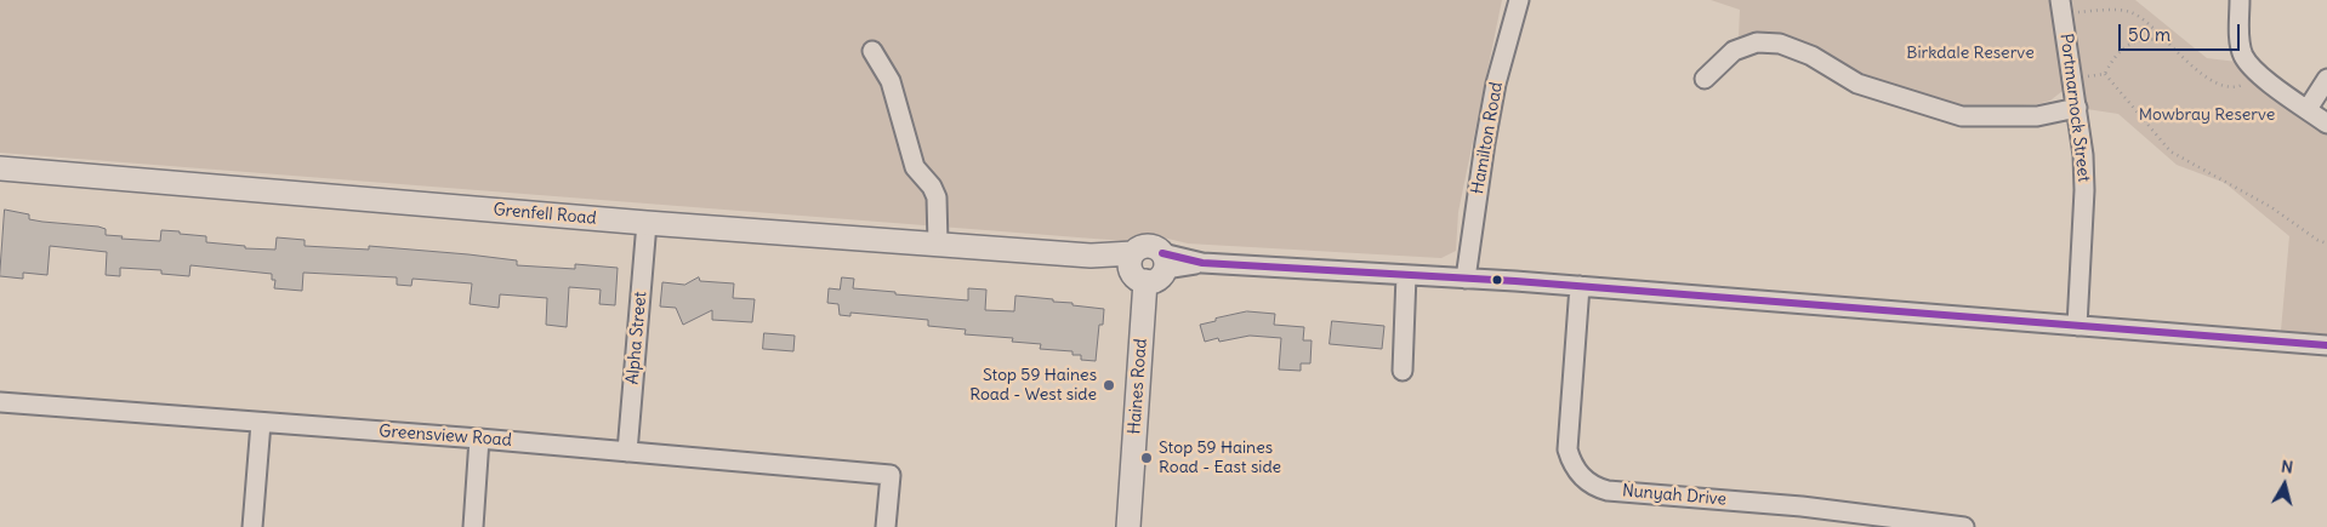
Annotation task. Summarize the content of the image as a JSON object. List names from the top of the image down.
{
  "streets": {
    "main road": ["Grenfell Road", "Haines Road"],
    "street": [
      "Portmarnock Street",
      "Hamilton Road",
      "Alpha Street",
      "Greensview Road",
      "Nunyah Drive"
    ]
  },
  "crossings": [
    ["Portmarnock Street", "Grenfell Road"],
    ["Hamilton Road", "Grenfell Road"],
    ["Grenfell Road", "Alpha Street"],
    ["Grenfell Road", "Haines Road"],
    ["Grenfell Road", "Nunyah Drive"],
    ["Alpha Street", "Greensview Road"]
  ],
  "parks": ["Birkdale Reserve", "Mowbray Reserve"],
  "places": ["Stop 59 Haines Road - West side", "Stop 59 Haines Road - East side"],
  "scale_bar": "50 m",
  "north": "top"
}
